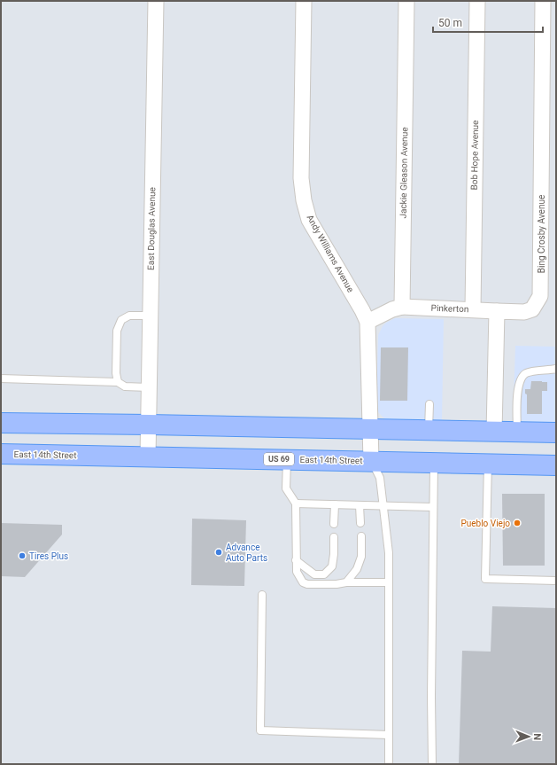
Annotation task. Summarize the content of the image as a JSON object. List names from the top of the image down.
{
  "streets": {
    "main road": ["East 14th Street", "US 69"],
    "street": [
      "Bob Hope Avenue",
      "Jackie Gleason Avenue",
      "East Douglas Avenue",
      "Bing Crosby Avenue",
      "Andy Williams Avenue",
      "Pinkerton"
    ]
  },
  "crossings": [
    ["Bob Hope Avenue", "Pinkerton"],
    ["Jackie Gleason Avenue", "Pinkerton"],
    ["East Douglas Avenue", "East 14th Street"],
    ["Bing Crosby Avenue", "Pinkerton"],
    ["Andy Williams Avenue", "East 14th Street"]
  ],
  "places": ["Pueblo Viejo", "Advance Auto Parts", "Tires Plus"],
  "scale_bar": "50 m",
  "north": "right"
}
